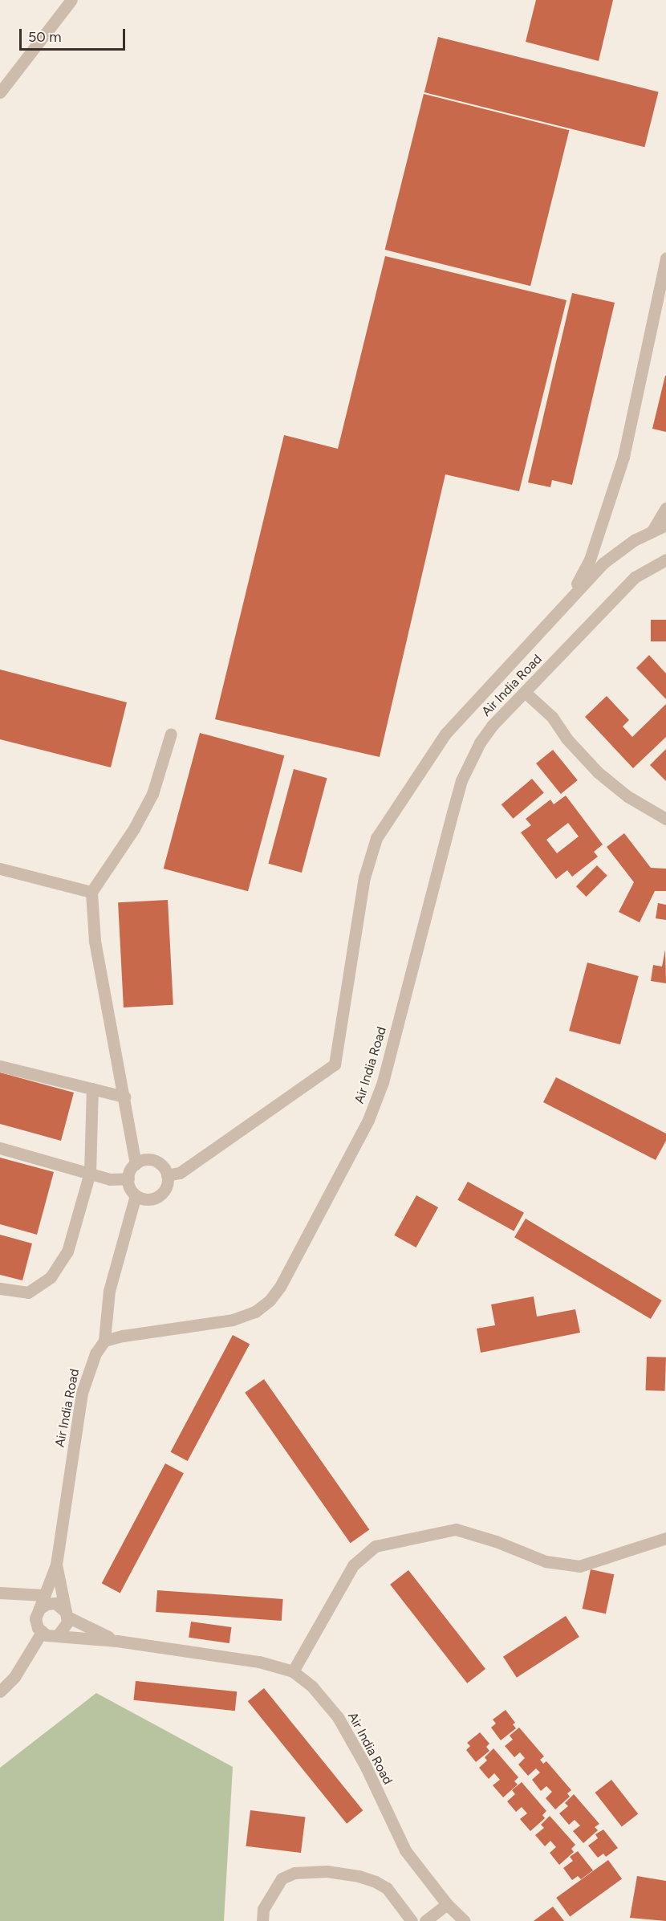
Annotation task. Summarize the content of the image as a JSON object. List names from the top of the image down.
{
  "streets": {
    "street": ["Air India Road"]
  },
  "scale_bar": "50 m"
}
